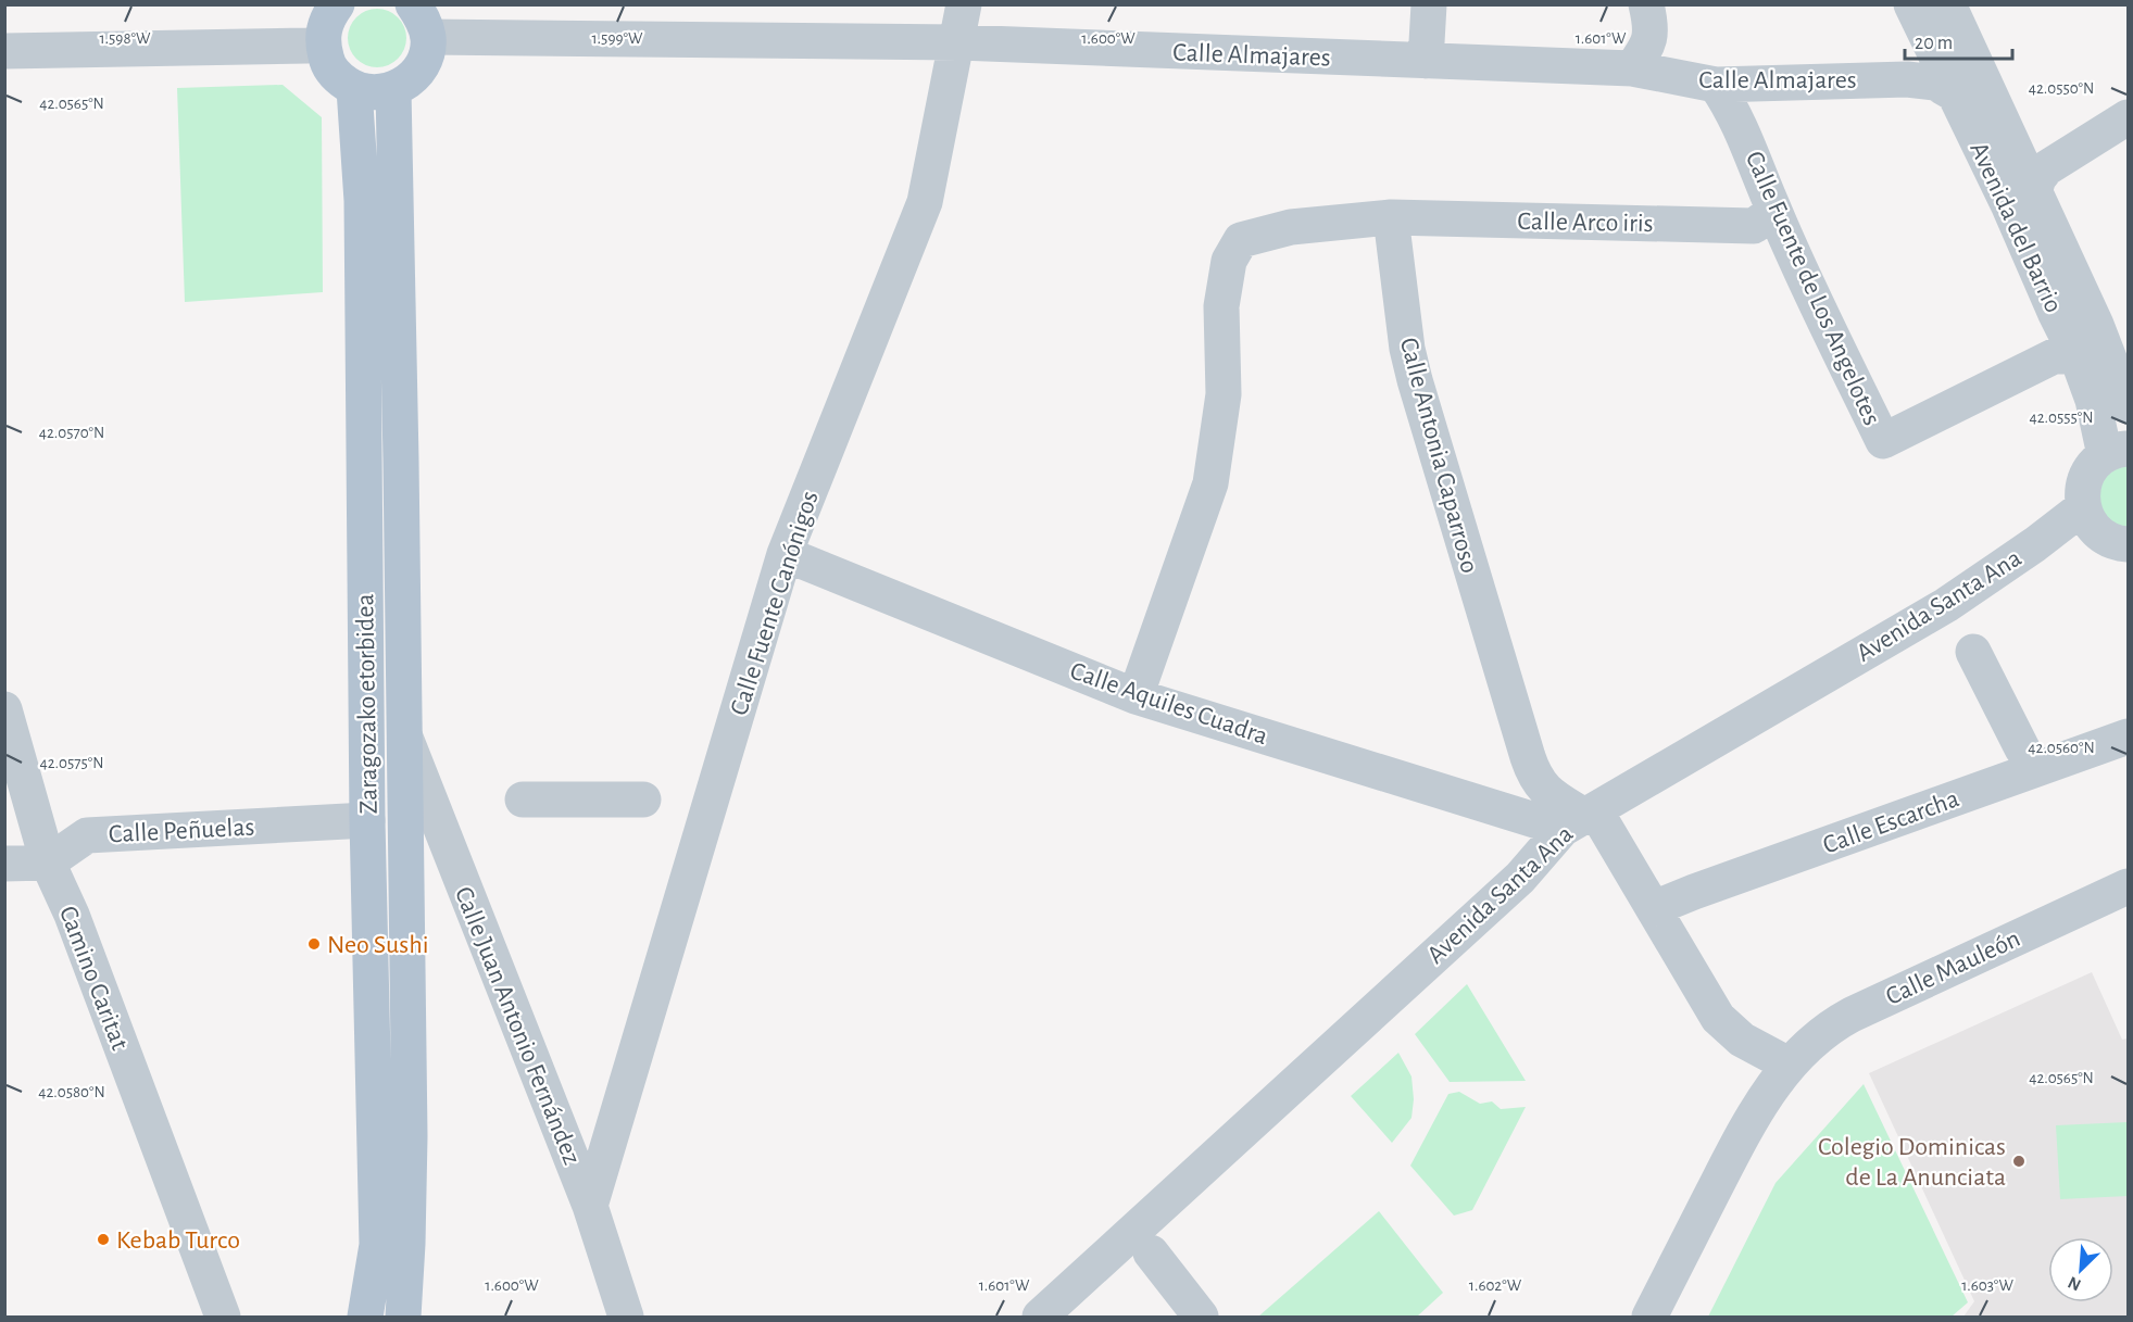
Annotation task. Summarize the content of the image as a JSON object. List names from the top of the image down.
{
  "streets": {
    "main road": ["Zaragozako etorbidea"],
    "street": [
      "Calle Almajares",
      "Calle Arco iris",
      "Avenida del Barrio",
      "Calle Fuente de Los Angelotes",
      "Calle Antonia Caparroso",
      "Calle Fuente Canónigos",
      "Avenida Santa Ana",
      "Calle Aquiles Cuadra",
      "Calle Escarcha",
      "Calle Peñuelas",
      "Calle Mauleón",
      "Camino Caritat",
      "Calle Juan Antonio Fernández"
    ]
  },
  "crossings": [
    ["Calle Almajares", "Avenida del Barrio"],
    ["Calle Almajares", "Calle Fuente de Los Angelotes"],
    ["Calle Almajares", "Calle Fuente Canónigos"],
    ["Calle Arco iris", "Calle Fuente de Los Angelotes"],
    ["Calle Arco iris", "Calle Antonia Caparroso"],
    ["Avenida del Barrio", "Calle Fuente de Los Angelotes"],
    ["Calle Antonia Caparroso", "Avenida Santa Ana"],
    ["Calle Antonia Caparroso", "Calle Aquiles Cuadra"],
    ["Calle Fuente Canónigos", "Calle Aquiles Cuadra"],
    ["Calle Fuente Canónigos", "Calle Juan Antonio Fernández"],
    ["Avenida Santa Ana", "Calle Aquiles Cuadra"],
    ["Zaragozako etorbidea", "Calle Peñuelas"],
    ["Zaragozako etorbidea", "Calle Juan Antonio Fernández"],
    ["Calle Peñuelas", "Camino Caritat"]
  ],
  "places": ["Neo Sushi", "Colegio Dominicas de La Anunciata", "Kebab Turco"],
  "scale_bar": "20 m",
  "north": "bottom left",
  "coordinates": [
    "1.598°W",
    "1.599°W",
    "1.600°W",
    "1.601°W",
    "42.0550°N",
    "42.0565°N",
    "42.0555°N",
    "42.0570°N",
    "42.0560°N",
    "42.0575°N",
    "42.0580°N",
    "1.602°W",
    "1.603°W"
  ]
}
